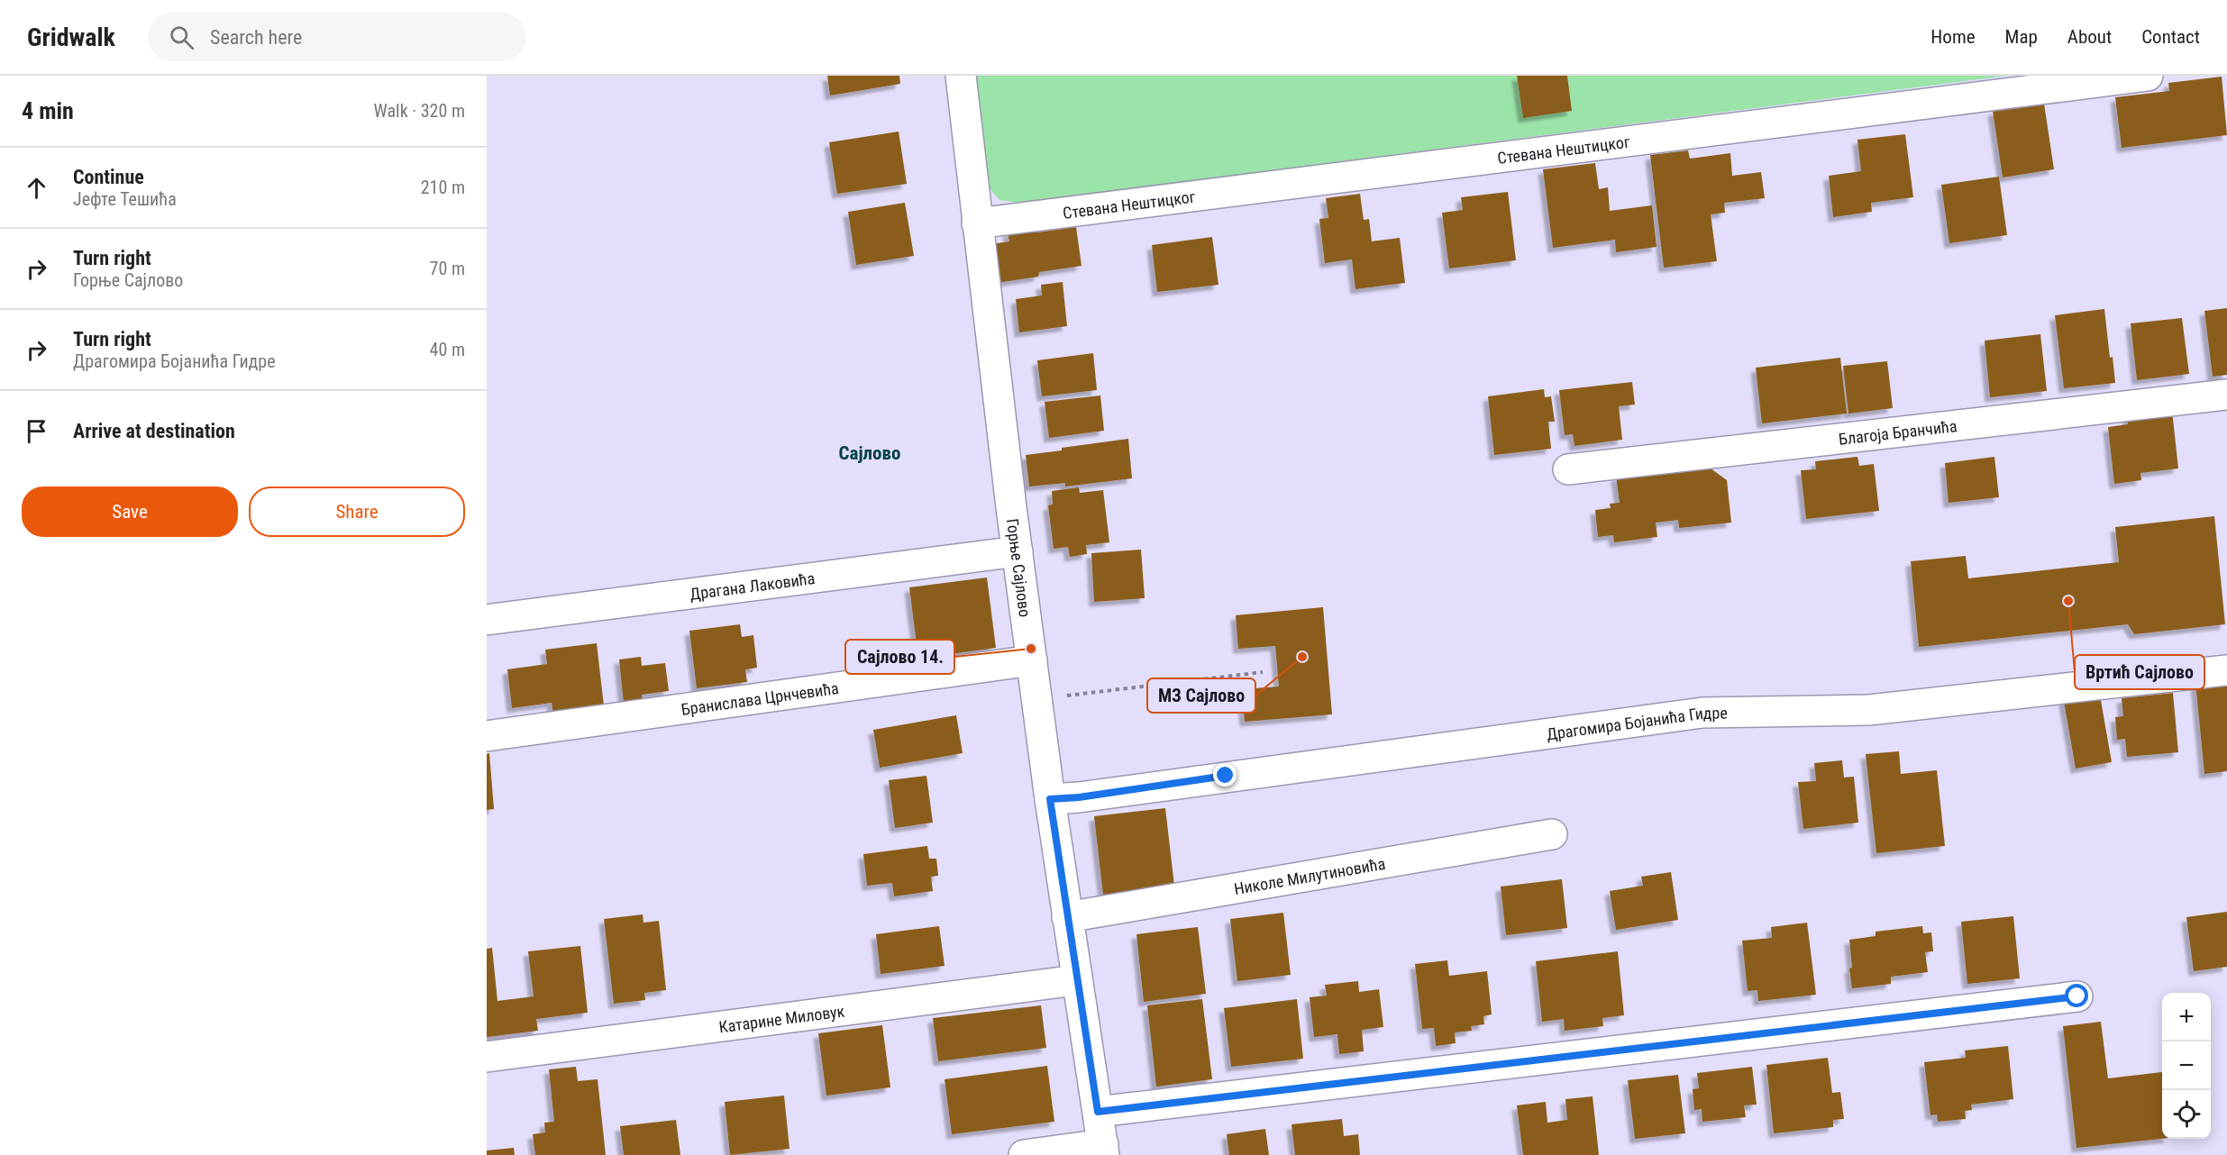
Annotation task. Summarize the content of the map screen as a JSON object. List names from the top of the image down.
{
  "streets": {
    "street": [
      "Стевана Нештицког",
      "Благоја Бранчића",
      "Горње Сајлово",
      "Драгана Лаковића",
      "Бранислава Црнчевића",
      "Драгомира Бојанића Гидре",
      "Николе Милутиновића",
      "Катарине Миловук"
    ]
  },
  "crossings": [
    ["Стевана Нештицког", "Горње Сајлово"],
    ["Горње Сајлово", "Драгана Лаковића"],
    ["Горње Сајлово", "Бранислава Црнчевића"],
    ["Горње Сајлово", "Драгомира Бојанића Гидре"],
    ["Горње Сајлово", "Николе Милутиновића"],
    ["Горње Сајлово", "Катарине Миловук"]
  ],
  "districts": ["Сајлово"],
  "places": ["Вртић Сајлово", "Сајлово 14.", "МЗ Сајлово"],
  "page": {
    "header": "Gridwalk",
    "search": "Search here",
    "nav": [
      "Home",
      "Map",
      "About",
      "Contact"
    ],
    "heading": ["4 min", "Walk · 320 m"],
    "list": [
      ["Continue", "Јефте Тешића", "210 m"],
      ["Turn right", "Горње Сајлово", "70 m"],
      ["Turn right", "Драгомира Бојанића Гидре", "40 m"],
      "Arrive at destination"
    ],
    "buttons": ["Save", "Share"],
    "map_buttons": ["+", "−"]
  }
}
